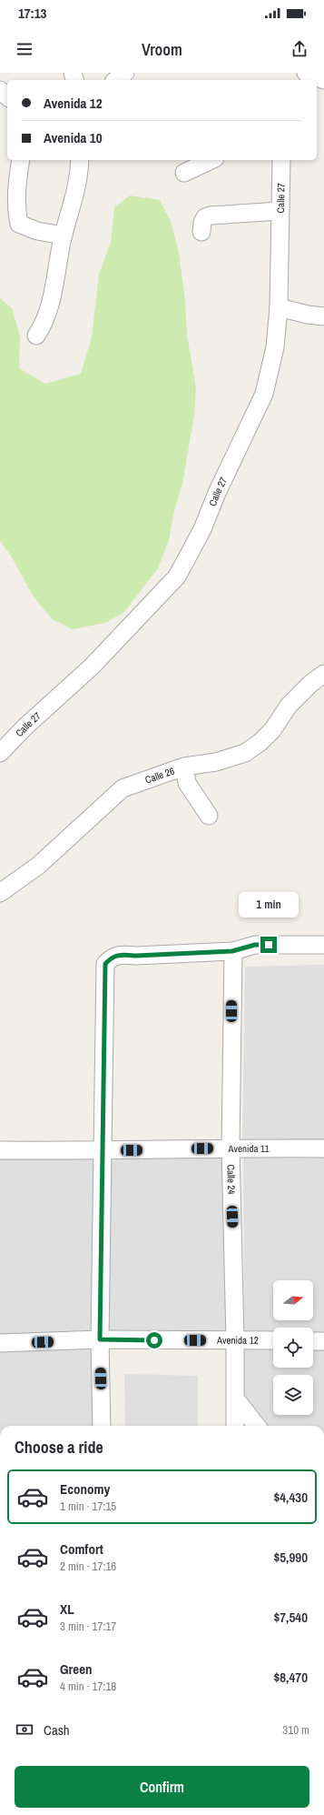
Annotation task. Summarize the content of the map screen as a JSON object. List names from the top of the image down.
{
  "streets": {
    "street": [
      "Calle 27",
      "Calle 26",
      "Avenida 11",
      "Calle 24",
      "Avenida 12"
    ]
  },
  "crossings": [
    ["Avenida 11", "Calle 24"],
    ["Calle 24", "Avenida 12"]
  ],
  "north": "right",
  "page": {
    "status": "17:13",
    "header": "Vroom",
    "banner": ["Avenida 12", "Avenida 10"],
    "bubble": "1 min",
    "heading": "Choose a ride",
    "list": [
      {
        "name": "Economy",
        "note": "1 min · 17:15",
        "value": "$4,430"
      },
      {
        "name": "Comfort",
        "note": "2 min · 17:16",
        "value": "$5,990"
      },
      {
        "name": "XL",
        "note": "3 min · 17:17",
        "value": "$7,540"
      },
      {
        "name": "Green",
        "note": "4 min · 17:18",
        "value": "$8,470"
      }
    ],
    "pay": ["Cash", "310 m"],
    "buttons": "Confirm"
  }
}
